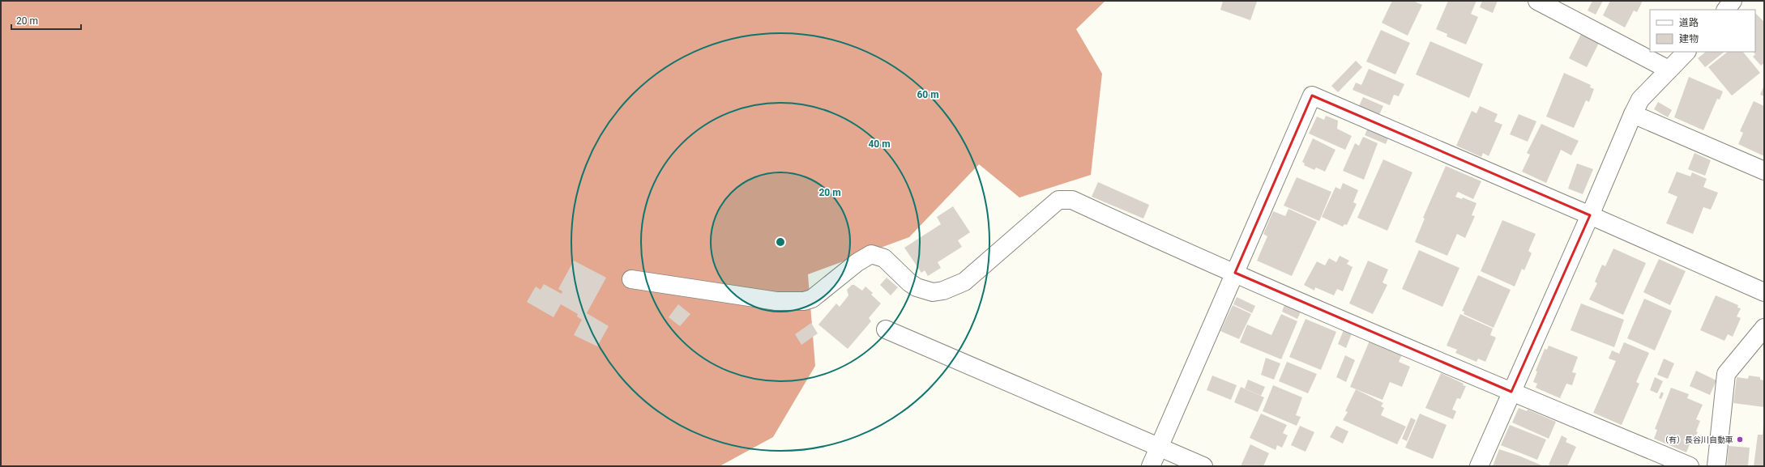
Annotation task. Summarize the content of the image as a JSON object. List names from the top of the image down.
{
  "places": ["（有）長谷川自動車"],
  "legend": ["道路", "建物"],
  "scale_bar": "20 m",
  "rings": ["60 m", "40 m", "20 m"]
}
